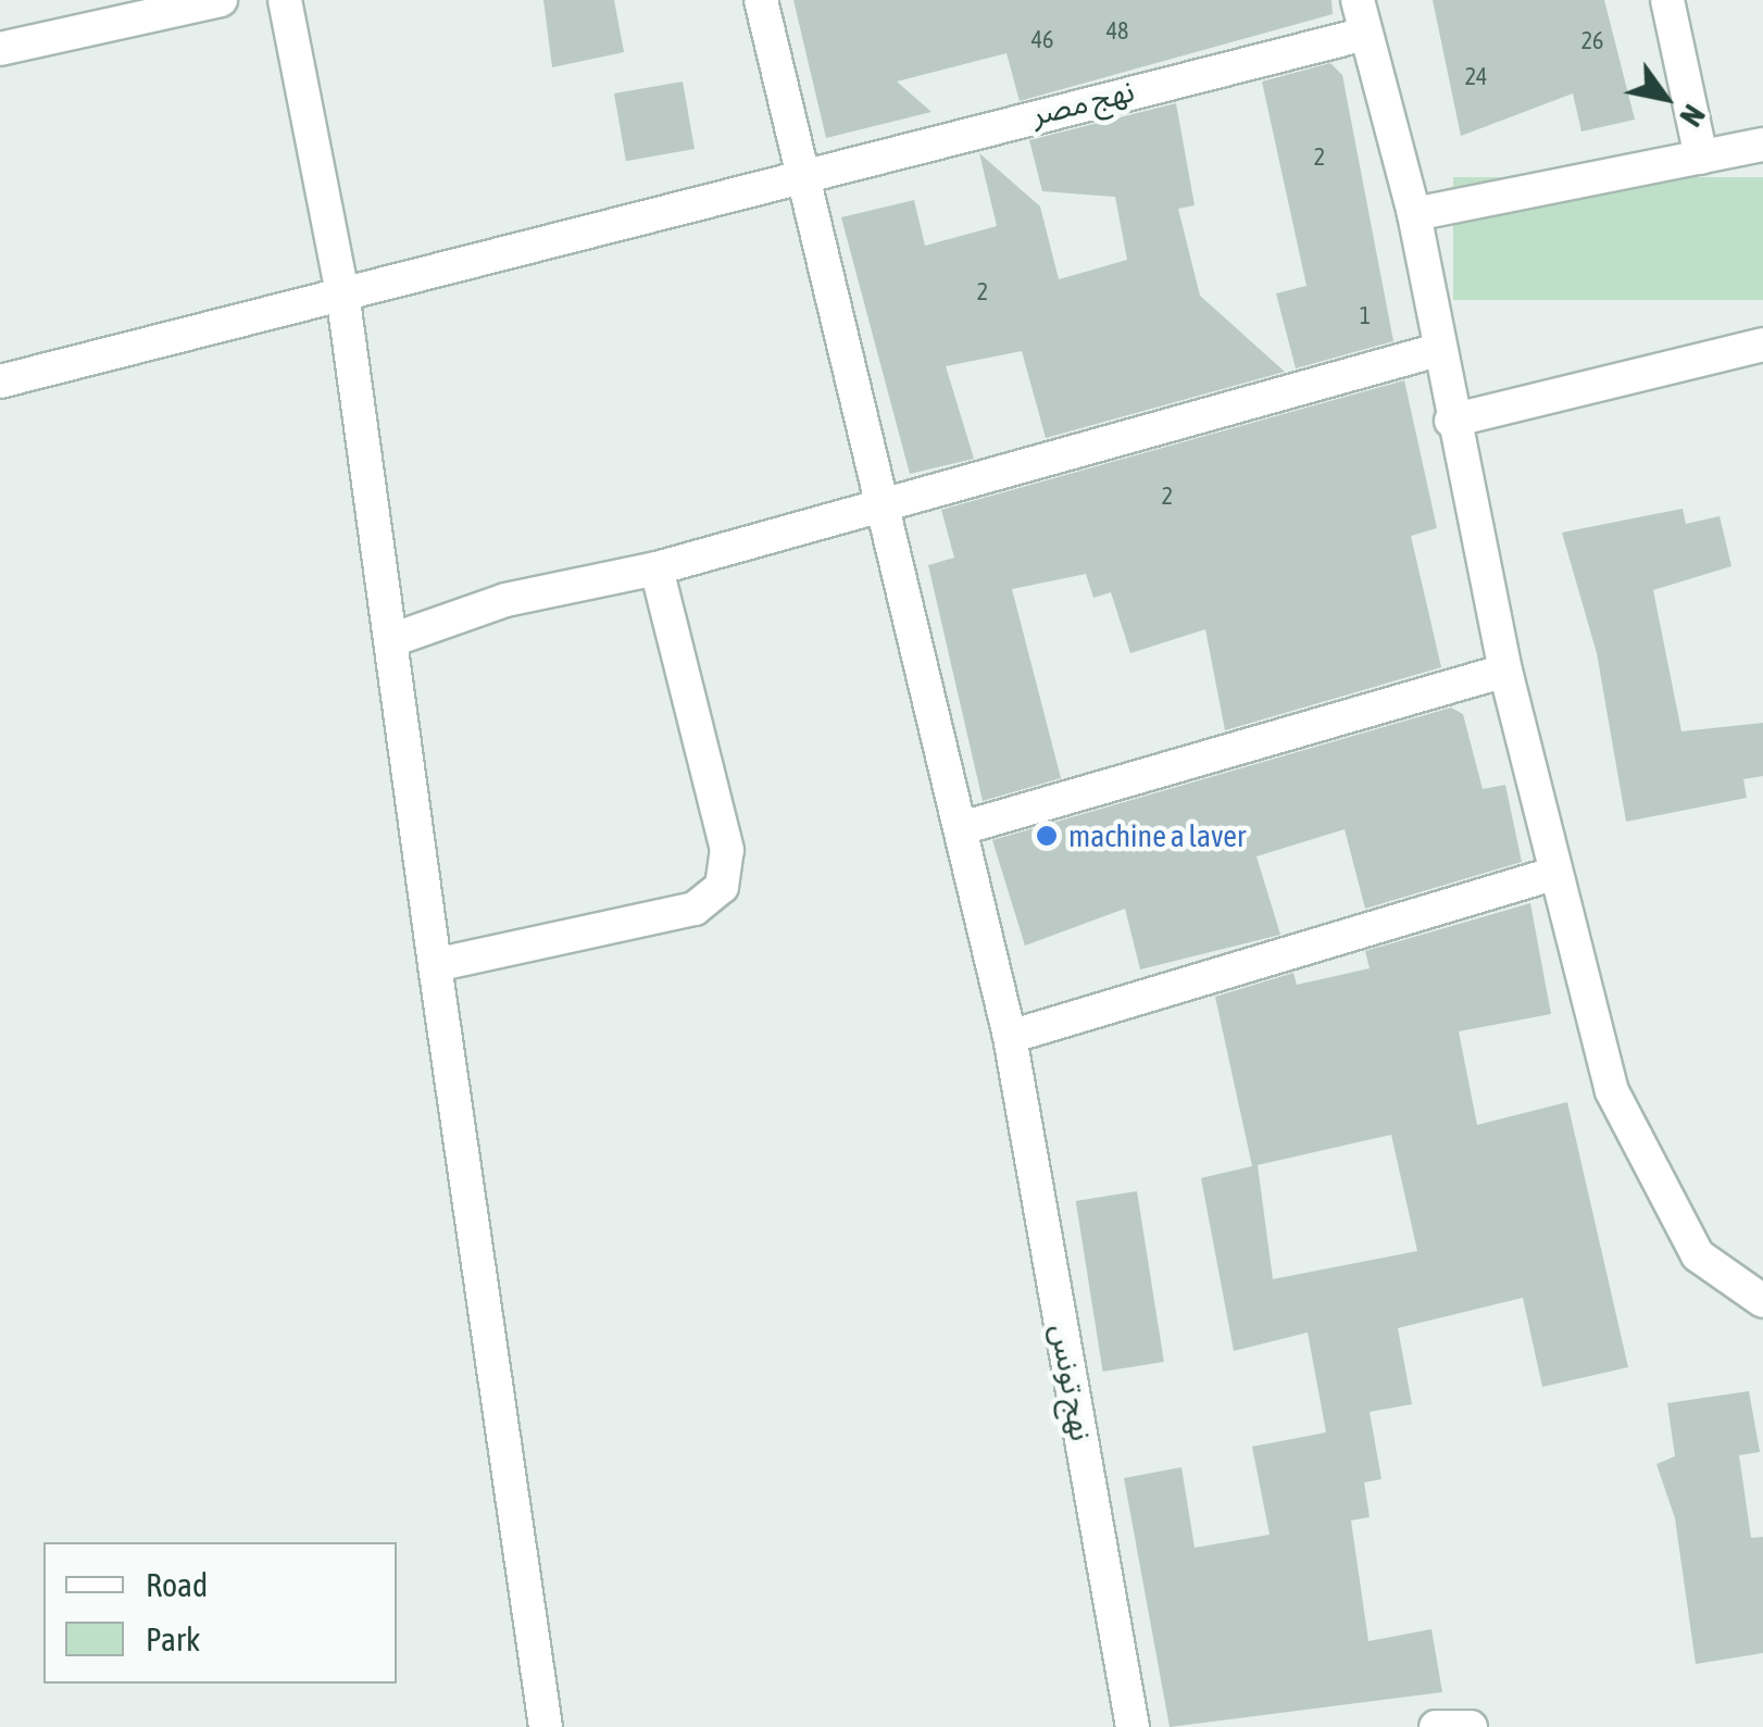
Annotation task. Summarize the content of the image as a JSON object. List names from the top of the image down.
{
  "streets": {
    "street": ["نهج مصر", "نهج تونس"]
  },
  "crossings": [
    ["نهج مصر", "نهج تونس"]
  ],
  "places": ["machine a laver"],
  "house_numbers": [
    "48",
    "46",
    "26",
    "24",
    "2",
    "2",
    "1",
    "2"
  ],
  "legend": ["Road", "Park"],
  "north": "bottom right"
}
